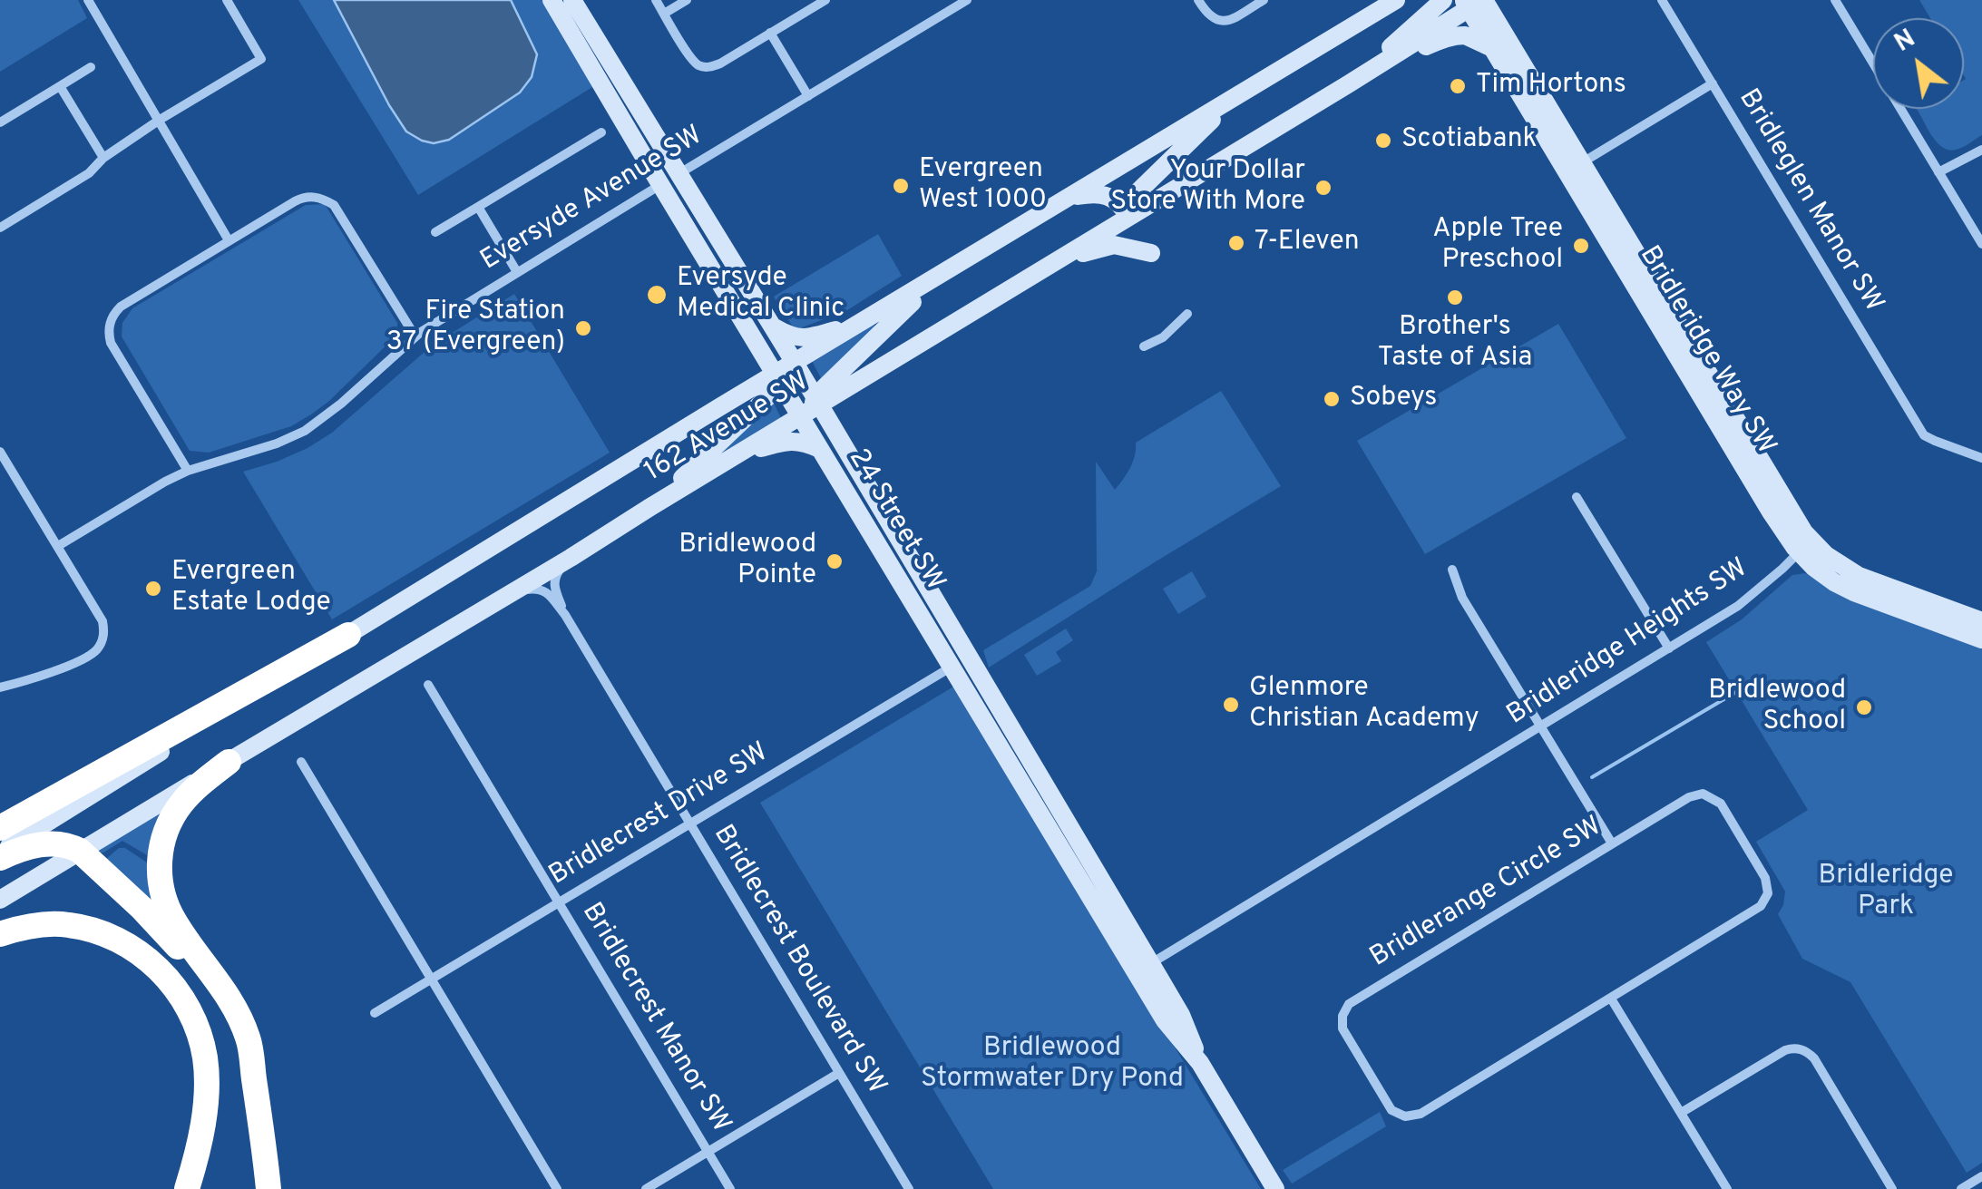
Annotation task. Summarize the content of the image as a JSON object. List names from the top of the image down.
{
  "streets": {
    "main road": ["Bridleridge Way SW", "162 Avenue SW", "24 Street SW"],
    "street": [
      "Eversyde Avenue SW",
      "Bridleglen Manor SW",
      "Bridleridge Heights SW",
      "Bridlecrest Drive SW",
      "Bridlerange Circle SW",
      "Bridlecrest Boulevard SW",
      "Bridlecrest Manor SW"
    ]
  },
  "crossings": [
    ["Eversyde Avenue SW", "24 Street SW"],
    ["Bridleglen Manor SW", "Bridleridge Way SW"],
    ["Bridleridge Way SW", "162 Avenue SW"],
    ["Bridleridge Way SW", "Bridleridge Heights SW"],
    ["162 Avenue SW", "24 Street SW"],
    ["24 Street SW", "Bridleridge Heights SW"],
    ["24 Street SW", "Bridlecrest Drive SW"],
    ["Bridlecrest Drive SW", "Bridlecrest Boulevard SW"],
    ["Bridlecrest Drive SW", "Bridlecrest Manor SW"]
  ],
  "parks": ["Bridleridge Park", "Bridlewood Stormwater Dry Pond"],
  "places": [
    "Tim Hortons",
    "Scotiabank",
    "Evergreen West 1000",
    "Your Dollar Store With More",
    "7-Eleven",
    "Apple Tree Preschool",
    "Eversyde Medical Clinic",
    "Brother's Taste of Asia",
    "Fire Station 37 (Evergreen)",
    "Sobeys",
    "Bridlewood Pointe",
    "Evergreen Estate Lodge",
    "Glenmore Christian Academy",
    "Bridlewood School"
  ],
  "north": "top left"
}
